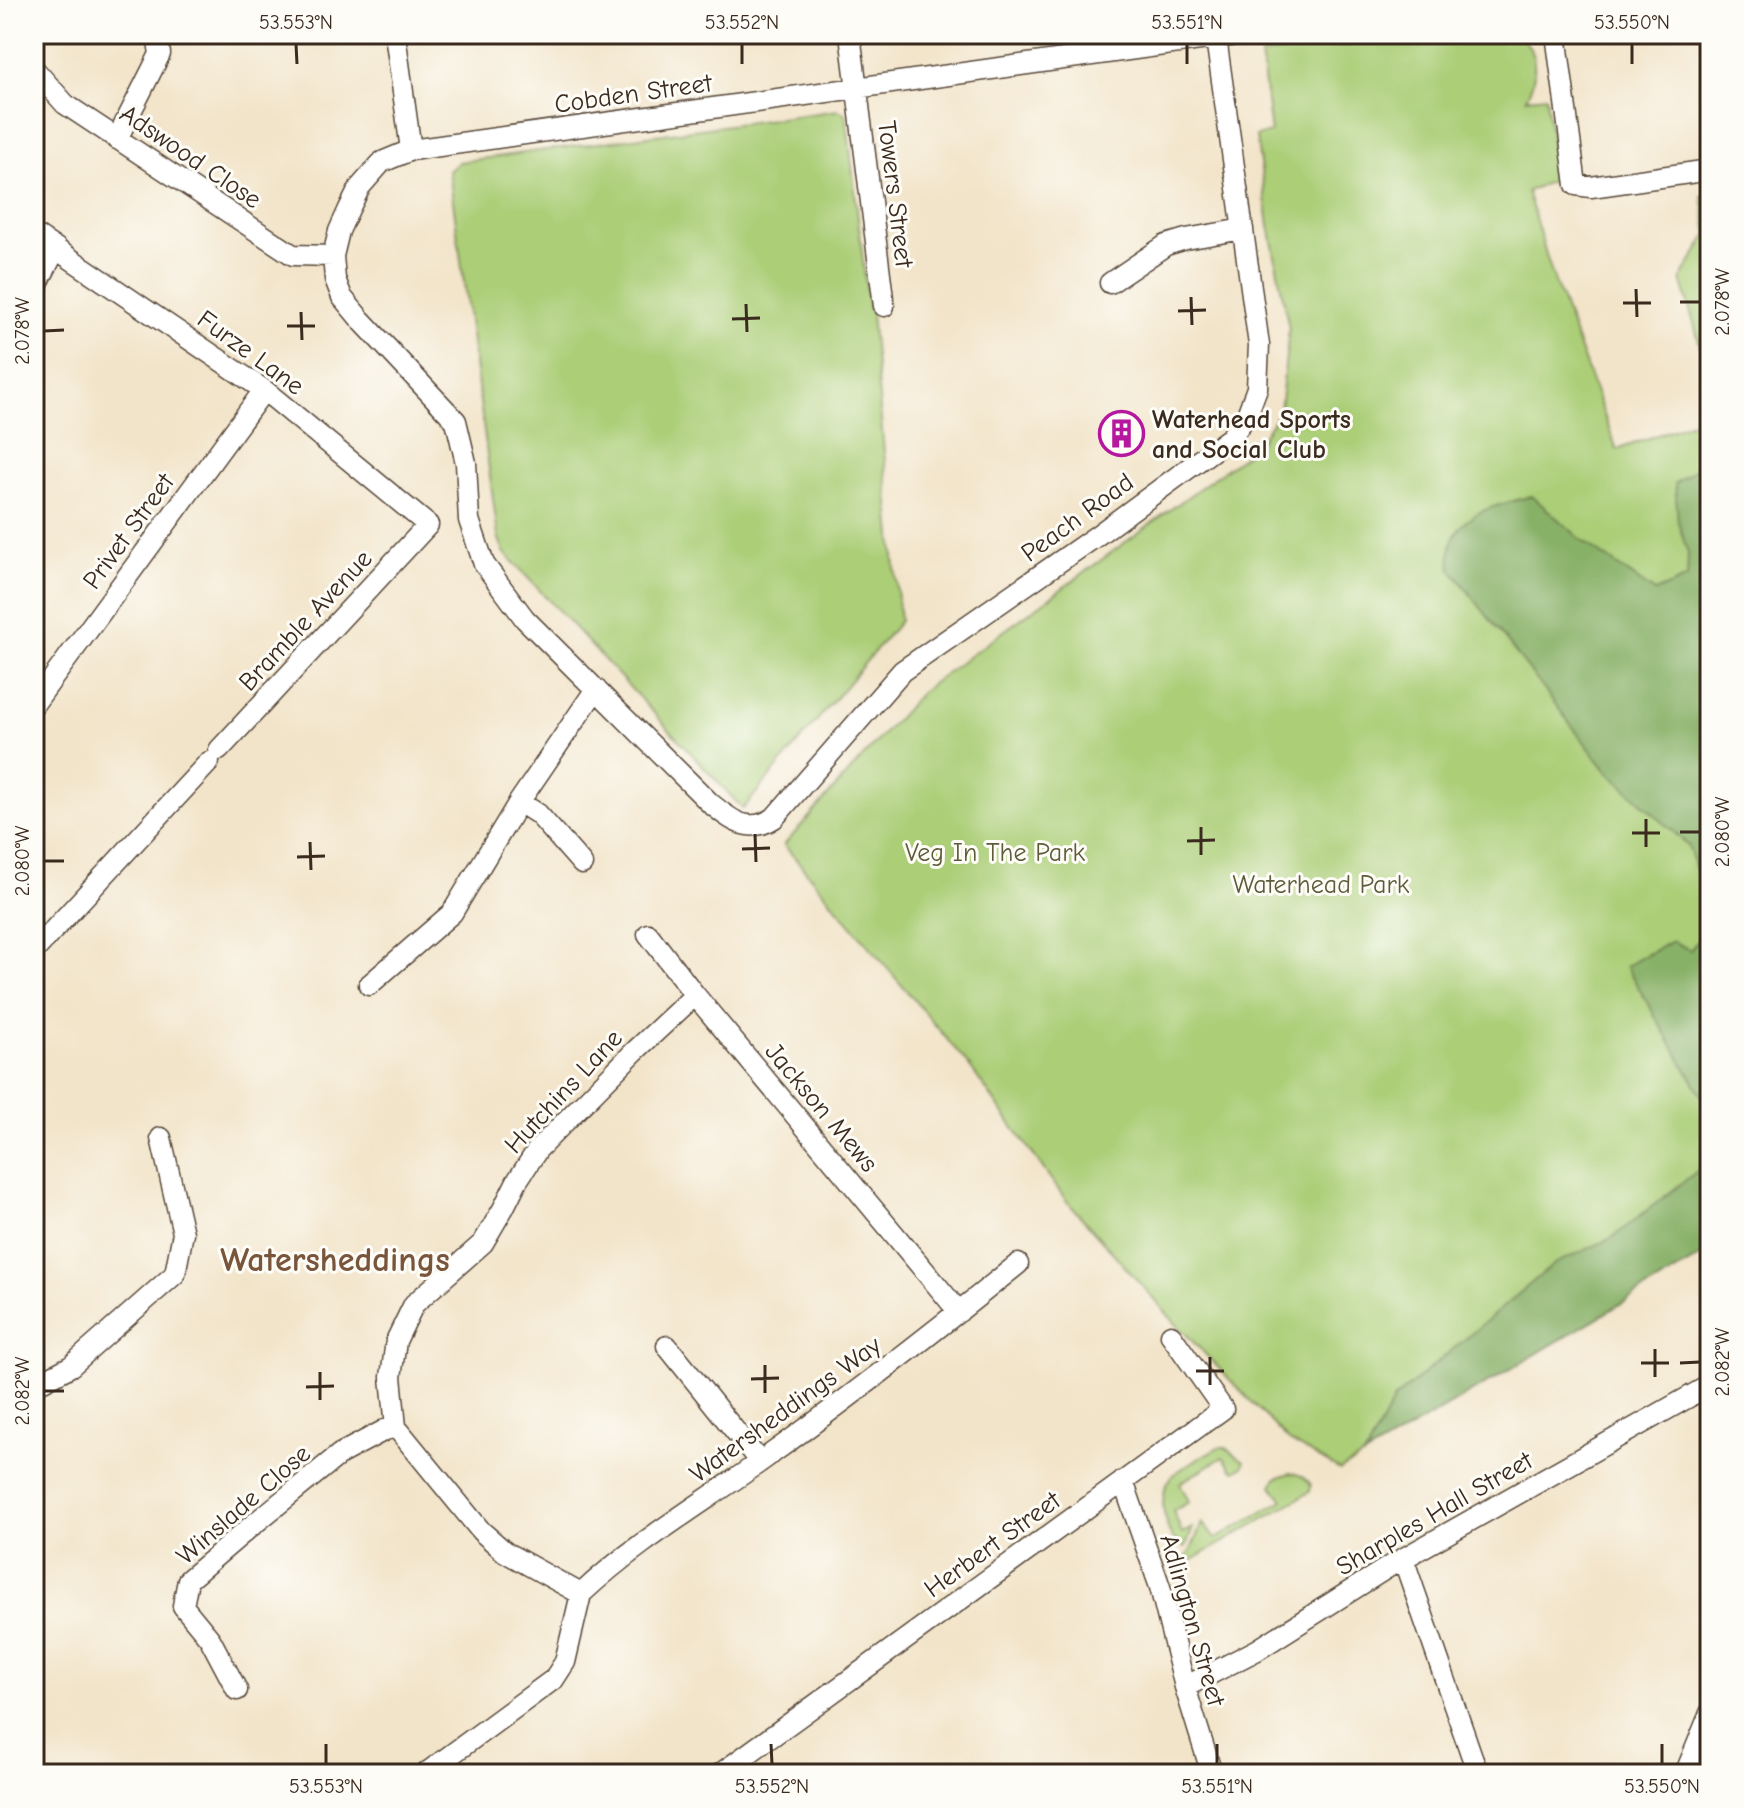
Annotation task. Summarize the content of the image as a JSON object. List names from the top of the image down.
{
  "streets": {
    "street": [
      "Cobden Street",
      "Adswood Close",
      "Towers Street",
      "Furze Lane",
      "Peach Road",
      "Privet Street",
      "Bramble Avenue",
      "Hutchins Lane",
      "Jackson Mews",
      "Watersheddings Way",
      "Winslade Close",
      "Sharples Hall Street",
      "Herbert Street",
      "Adlington Street"
    ]
  },
  "crossings": [
    ["Cobden Street", "Towers Street"],
    ["Cobden Street", "Peach Road"],
    ["Furze Lane", "Privet Street"],
    ["Furze Lane", "Bramble Avenue"],
    ["Hutchins Lane", "Jackson Mews"],
    ["Hutchins Lane", "Winslade Close"],
    ["Jackson Mews", "Watersheddings Way"],
    ["Sharples Hall Street", "Adlington Street"],
    ["Herbert Street", "Adlington Street"]
  ],
  "districts": ["Watersheddings"],
  "parks": ["Veg In The Park", "Waterhead Park"],
  "places": {
    "building": ["Waterhead Sports and Social Club"]
  },
  "coordinates": [
    "53.553°N",
    "53.552°N",
    "53.551°N",
    "53.550°N",
    "2.078°W",
    "2.080°W",
    "2.082°W"
  ]
}
